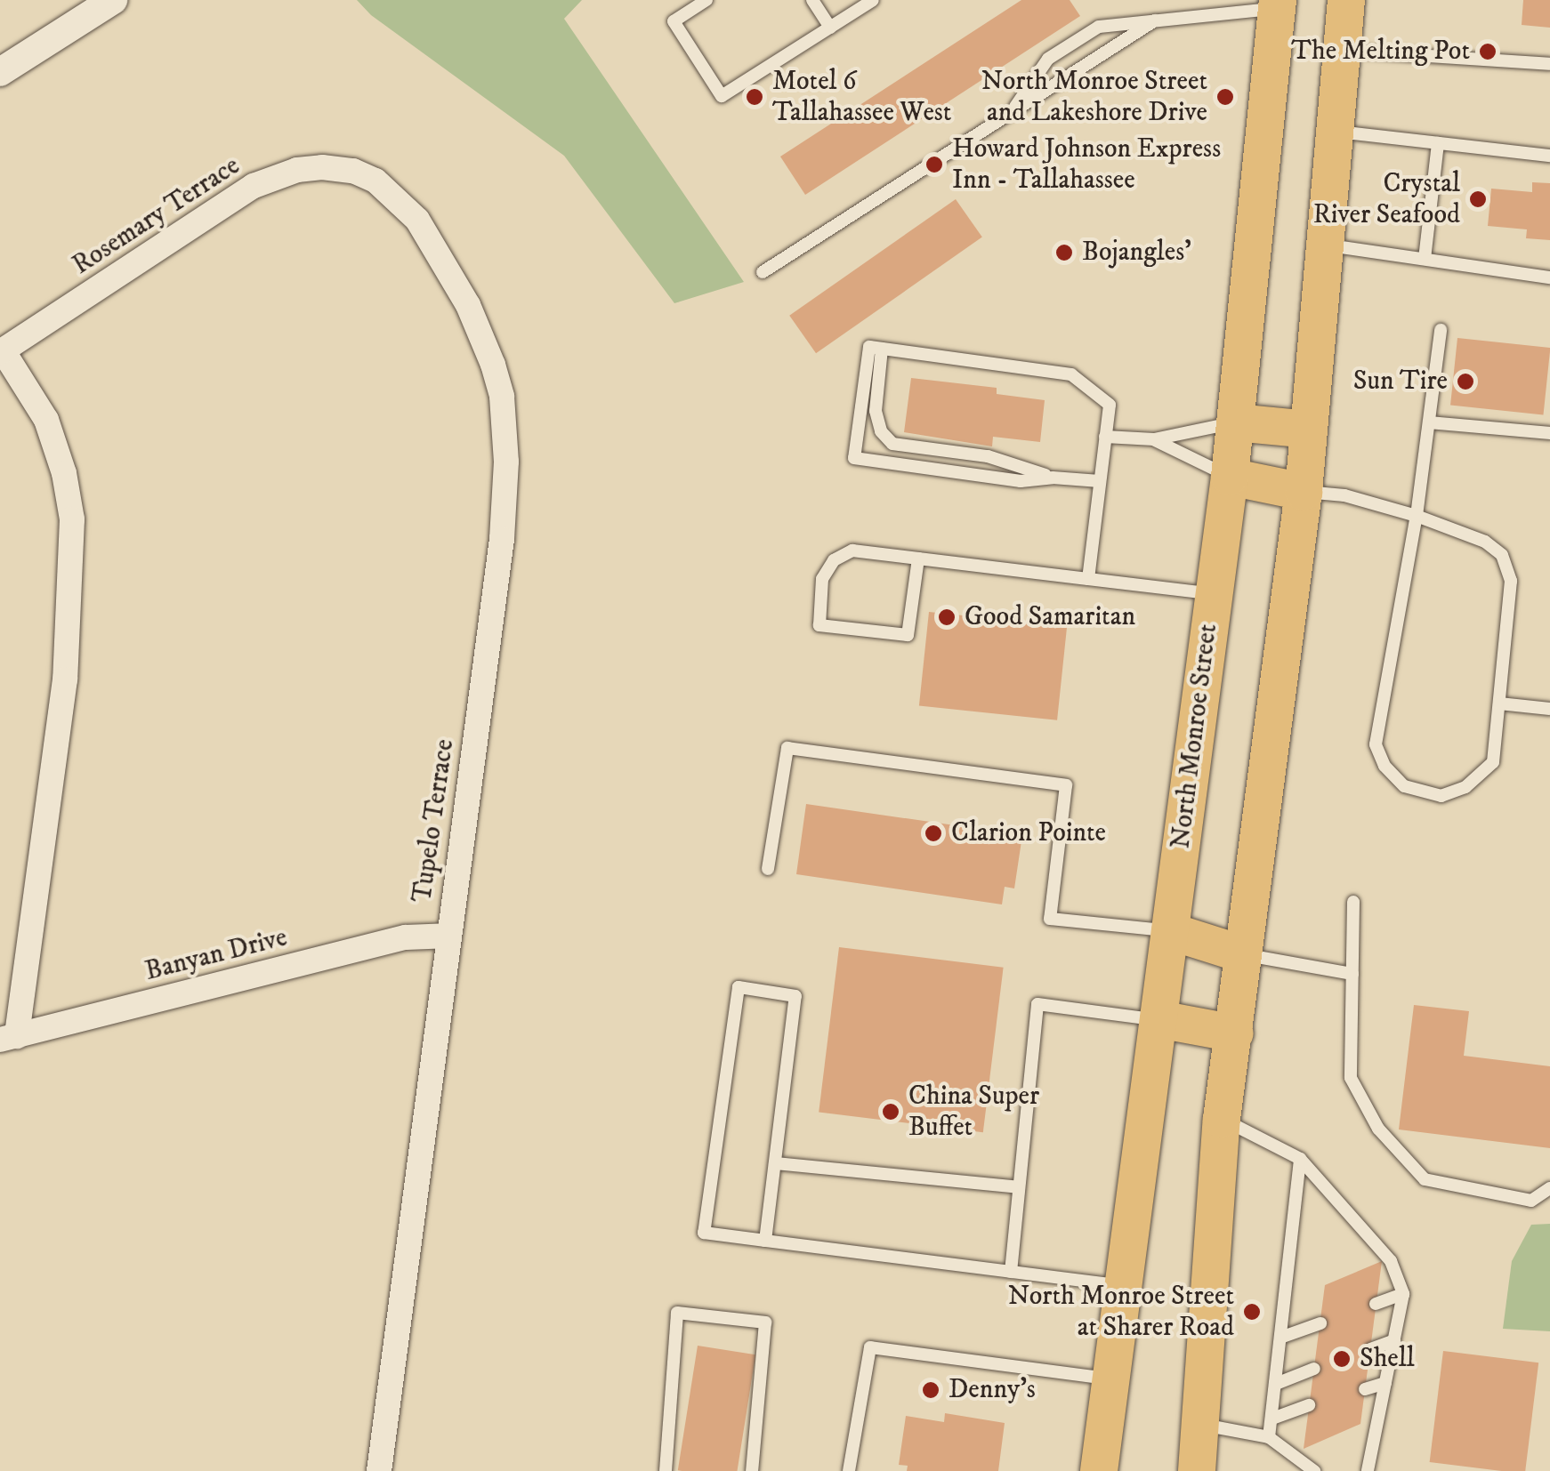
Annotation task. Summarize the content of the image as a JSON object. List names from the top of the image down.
{
  "streets": {
    "main road": ["North Monroe Street"],
    "street": ["Rosemary Terrace", "Tupelo Terrace", "Banyan Drive"]
  },
  "crossings": [
    ["Rosemary Terrace", "Tupelo Terrace"],
    ["Tupelo Terrace", "Banyan Drive"]
  ],
  "places": [
    "The Melting Pot",
    "Motel 6 Tallahassee West",
    "North Monroe Street and Lakeshore Drive",
    "Howard Johnson Express Inn - Tallahassee",
    "Crystal River Seafood",
    "Bojangles'",
    "Sun Tire",
    "Good Samaritan",
    "Clarion Pointe",
    "China Super Buffet",
    "North Monroe Street at Sharer Road",
    "Shell",
    "Denny's"
  ]
}
